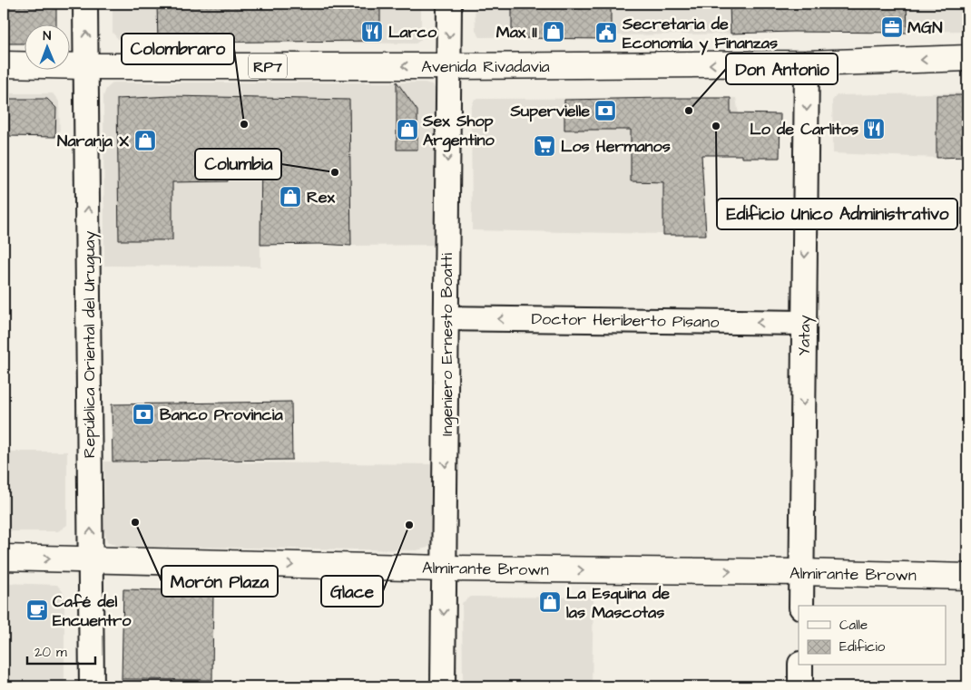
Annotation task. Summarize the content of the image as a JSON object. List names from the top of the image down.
{
  "streets": {
    "main road": ["RP7", "Avenida Rivadavia", "Almirante Brown"],
    "street": [
      "Doctor Heriberto Pisano",
      "Yatay",
      "República Oriental del Uruguay",
      "Ingeniero Ernesto Boatti"
    ]
  },
  "crossings": [
    ["Avenida Rivadavia", "Yatay"],
    ["Avenida Rivadavia", "República Oriental del Uruguay"],
    ["Avenida Rivadavia", "Ingeniero Ernesto Boatti"],
    ["Doctor Heriberto Pisano", "Yatay"],
    ["Doctor Heriberto Pisano", "Ingeniero Ernesto Boatti"],
    ["Yatay", "Almirante Brown"],
    ["República Oriental del Uruguay", "Almirante Brown"],
    ["Ingeniero Ernesto Boatti", "Almirante Brown"]
  ],
  "one_way": [
    "Avenida Rivadavia",
    "Doctor Heriberto Pisano",
    "Yatay",
    "República Oriental del Uruguay",
    "Ingeniero Ernesto Boatti",
    "Almirante Brown"
  ],
  "places": {
    "office": ["MGN"],
    "restaurant": ["Larco", "Lo de Carlitos"],
    "shop": [
      "Max II",
      "Sex Shop Argentino",
      "Naranja X",
      "Rex",
      "La Esquina de las Mascotas"
    ],
    "public building": ["Secretaria de Economía y Finanzas"],
    "bank": ["Supervielle", "Banco Provincia"],
    "other": [
      "Don Antonio",
      "Colombraro",
      "Edificio Unico Administrativo",
      "Columbia",
      "Morón Plaza",
      "Glace"
    ],
    "supermarket": ["Los Hermanos"],
    "cafe": ["Café del Encuentro"]
  },
  "legend": ["Calle", "Edificio"],
  "scale_bar": "20 m",
  "north": "top"
}
